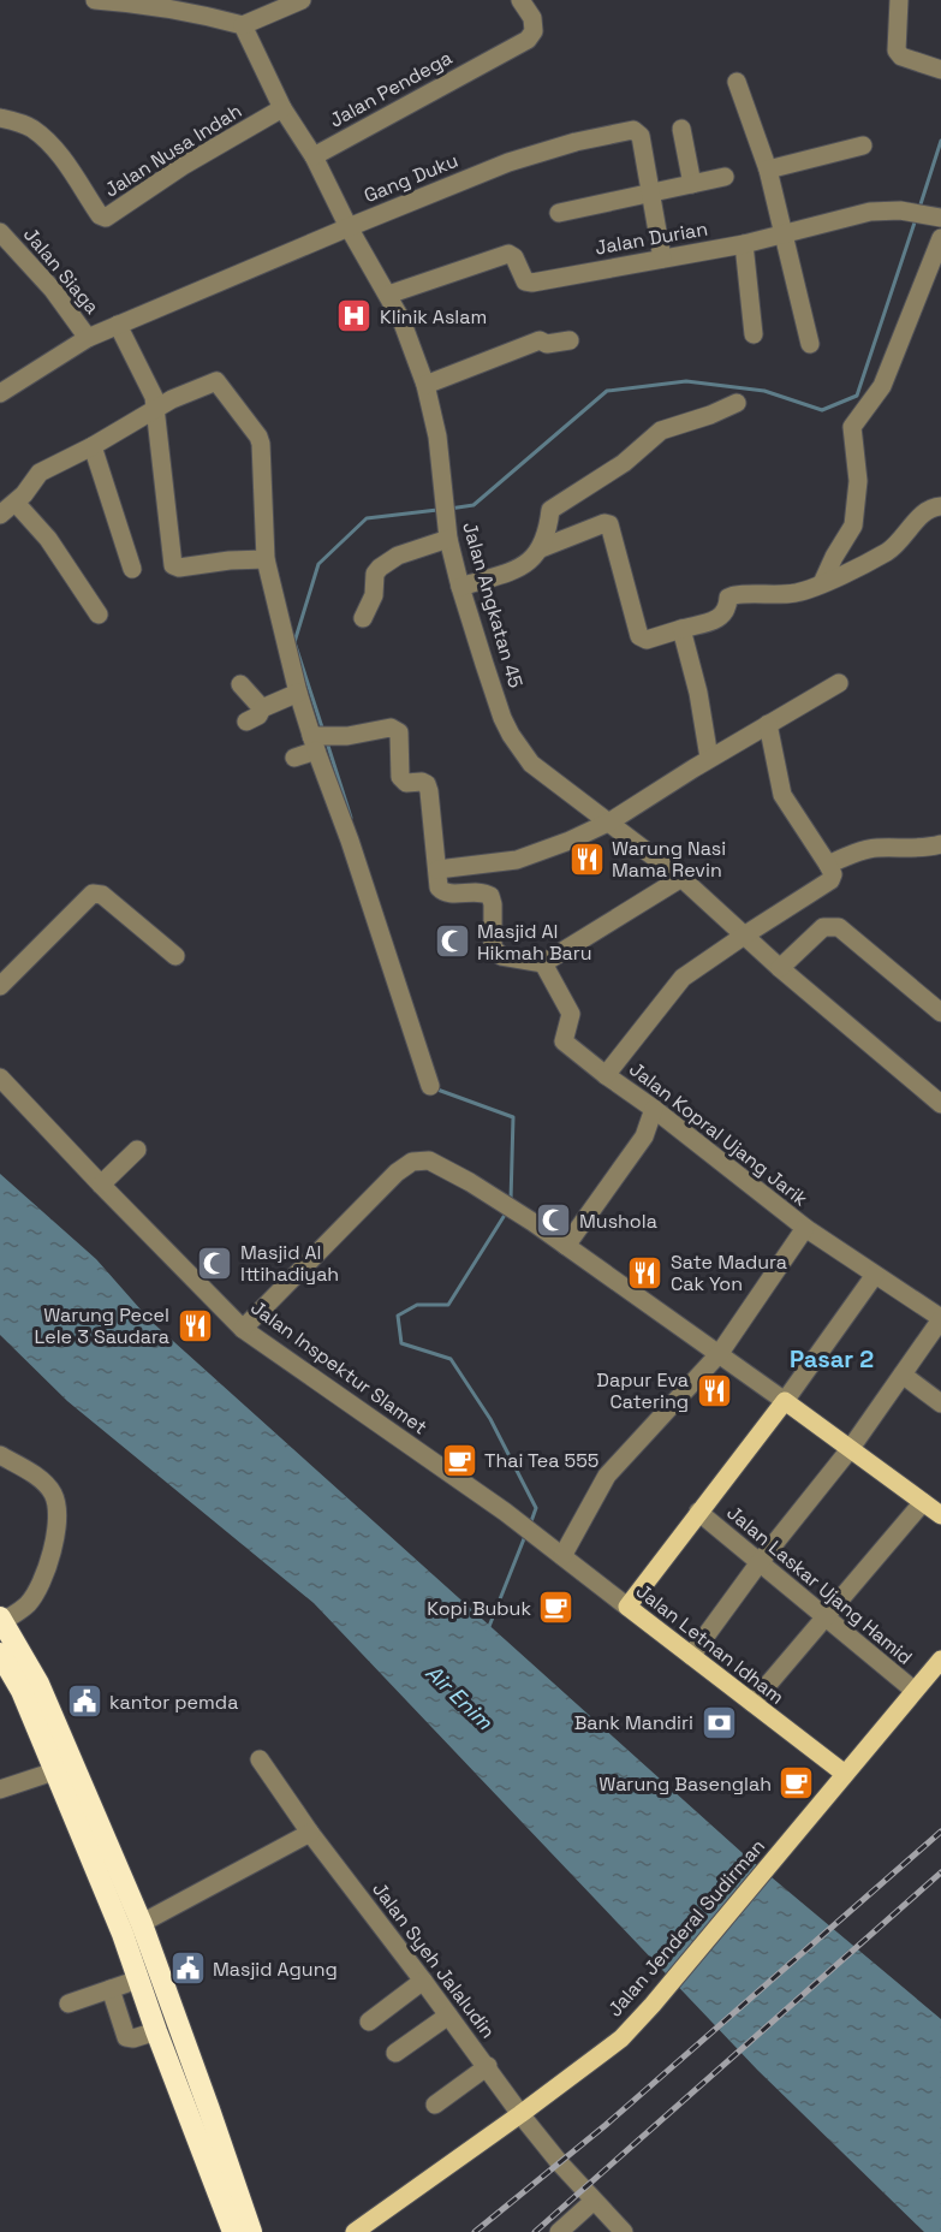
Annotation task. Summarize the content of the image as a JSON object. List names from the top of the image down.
{
  "streets": {
    "main road": ["Jalan Letnan Idham", "Jalan Jenderal Sudirman"],
    "street": [
      "Jalan Pendega",
      "Jalan Nusa Indah",
      "Gang Duku",
      "Jalan Durian",
      "Jalan Siaga",
      "Jalan Angkatan 45",
      "Jalan Kopral Ujang Jarik",
      "Jalan Inspektur Slamet",
      "Jalan Laskar Ujang Hamid",
      "Jalan Syeh Jalaludin"
    ]
  },
  "crossings": [
    ["Jalan Pendega", "Jalan Angkatan 45"],
    ["Jalan Nusa Indah", "Jalan Angkatan 45"],
    ["Gang Duku", "Jalan Durian"],
    ["Gang Duku", "Jalan Siaga"],
    ["Gang Duku", "Jalan Angkatan 45"],
    ["Jalan Durian", "Jalan Angkatan 45"],
    ["Jalan Inspektur Slamet", "Jalan Letnan Idham"],
    ["Jalan Laskar Ujang Hamid", "Jalan Jenderal Sudirman"],
    ["Jalan Letnan Idham", "Jalan Jenderal Sudirman"],
    ["Jalan Jenderal Sudirman", "Jalan Syeh Jalaludin"]
  ],
  "districts": ["Pasar 2"],
  "water": ["Air Enim"],
  "places": {
    "hospital": ["Klinik Aslam"],
    "restaurant": [
      "Warung Nasi Mama Revin",
      "Sate Madura Cak Yon",
      "Warung Pecel Lele 3 Saudara",
      "Dapur Eva Catering"
    ],
    "mosque": ["Masjid Al Hikmah Baru", "Mushola", "Masjid Al Ittihadiyah"],
    "cafe": ["Thai Tea 555", "Kopi Bubuk", "Warung Basenglah"],
    "public building": ["kantor pemda", "Masjid Agung"],
    "bank": ["Bank Mandiri"]
  }
}
